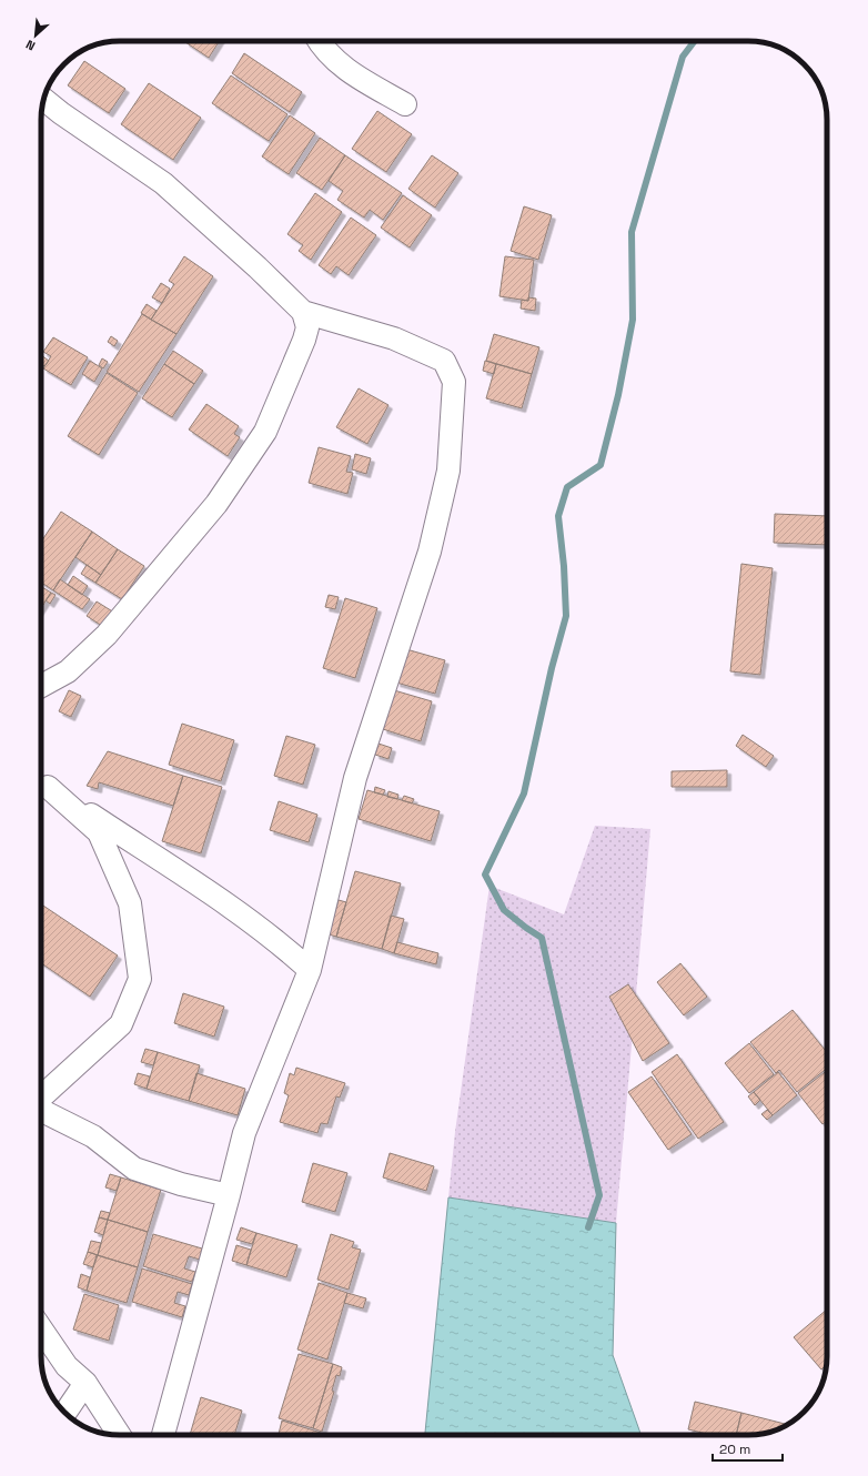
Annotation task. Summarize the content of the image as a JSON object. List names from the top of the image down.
{
  "scale_bar": "20 m",
  "north": "bottom left"
}
